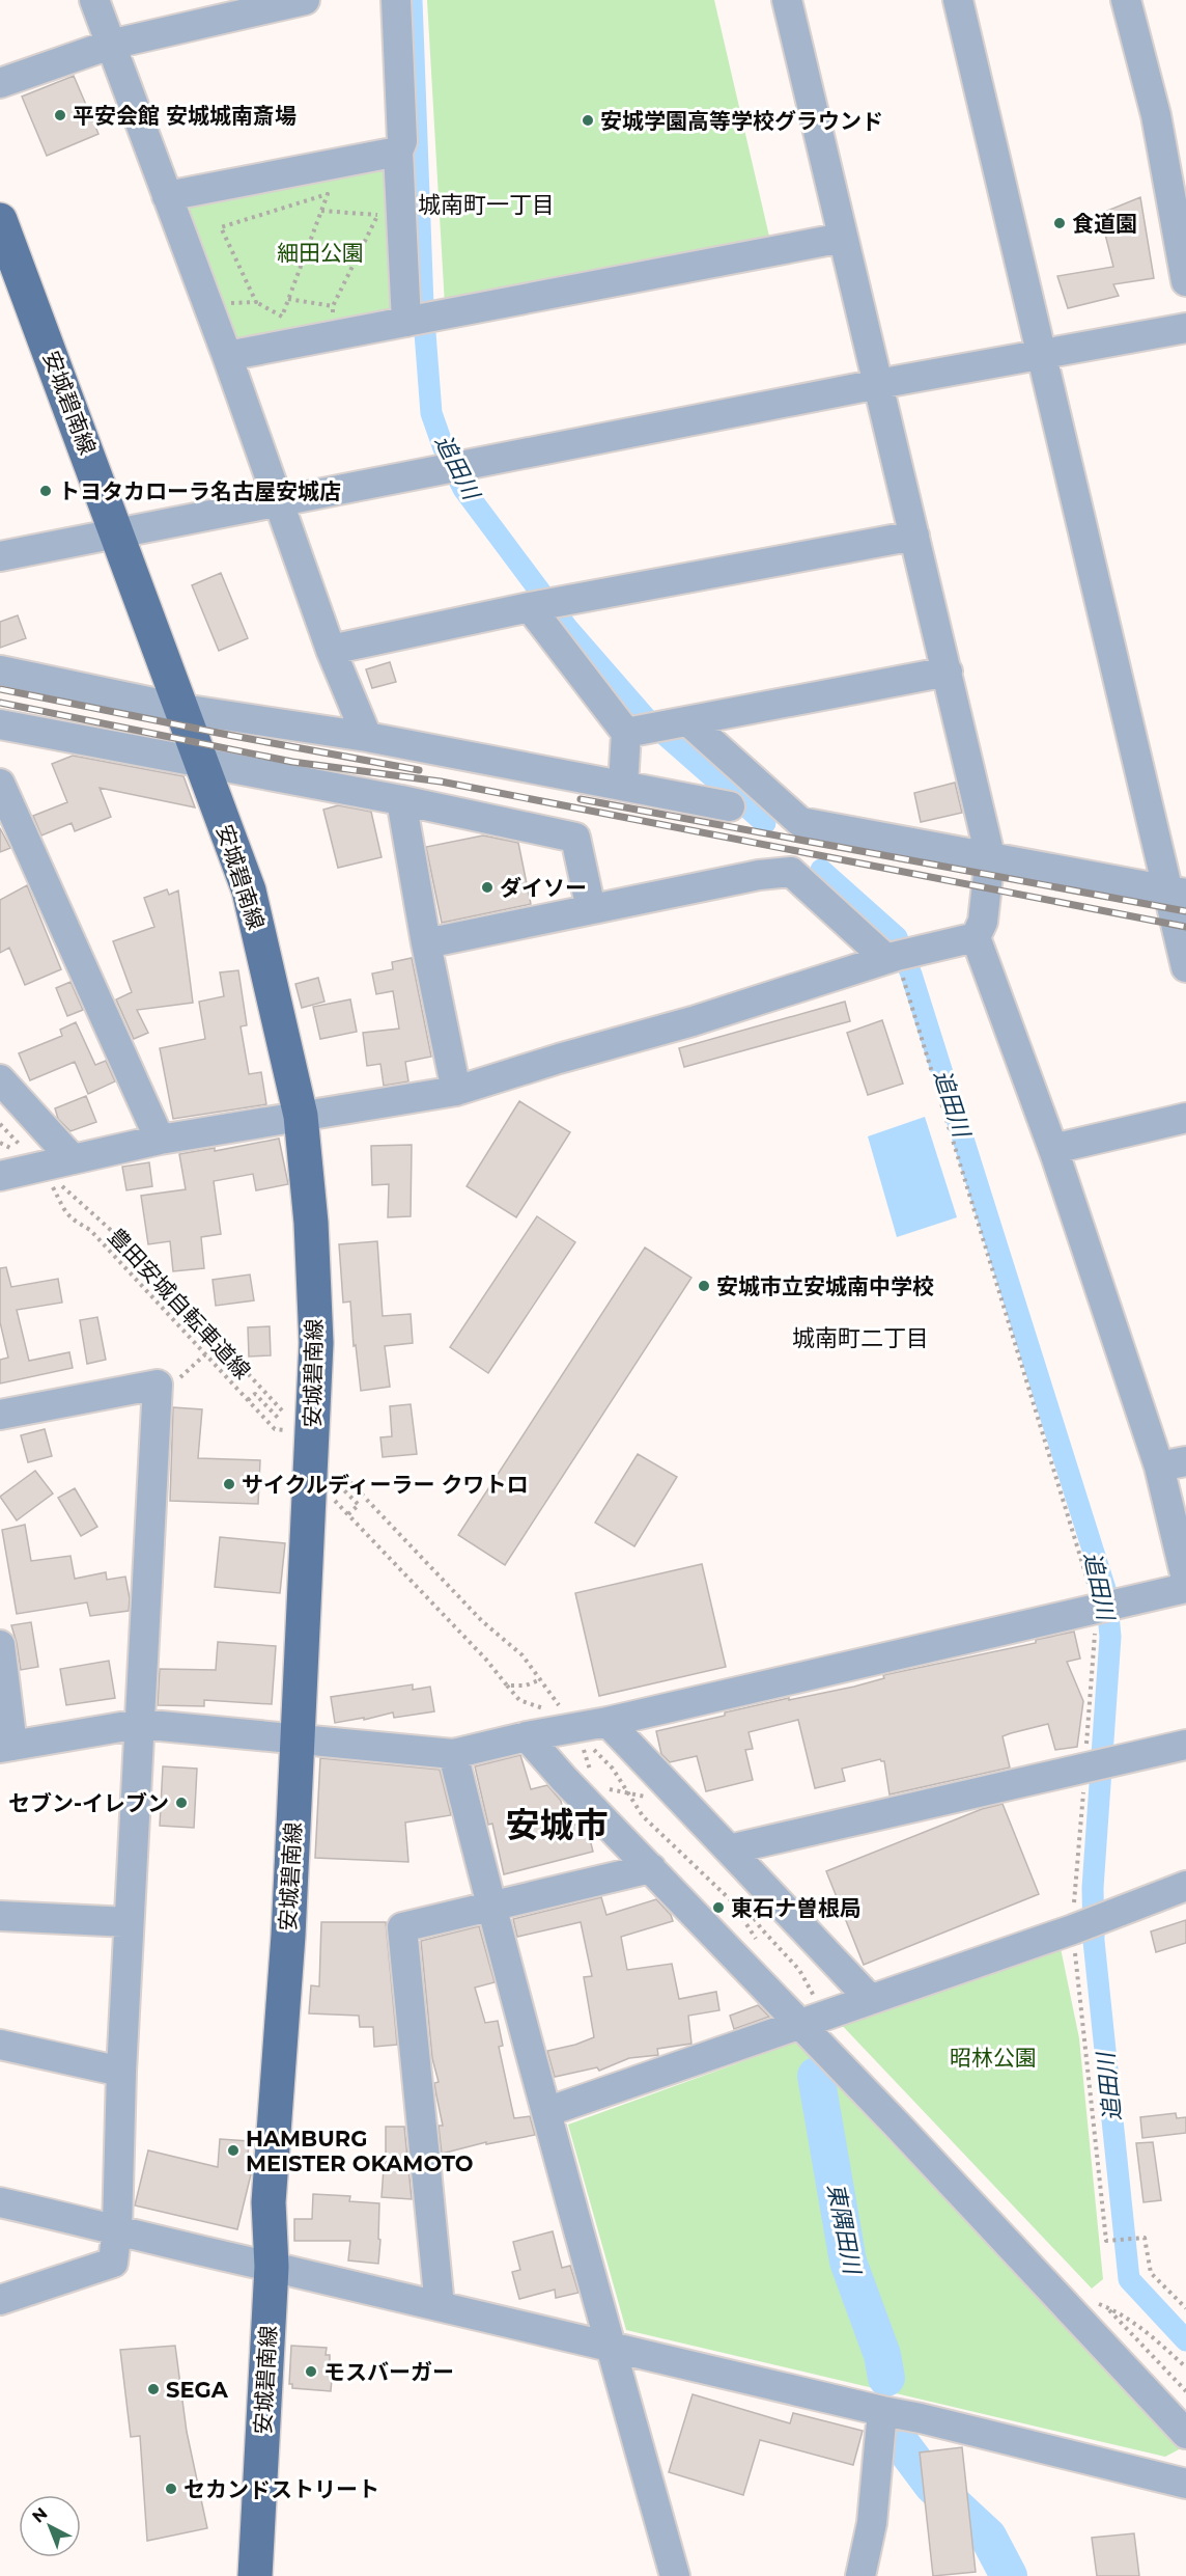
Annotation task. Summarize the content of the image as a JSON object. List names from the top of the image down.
{
  "streets": {
    "main road": ["安城碧南線"],
    "path": ["豊田安城自転車道線"]
  },
  "crossings": [
    ["安城碧南線", "豊田安城自転車道線"]
  ],
  "districts": ["城南町一丁目", "城南町二丁目", "安城市"],
  "water": ["追田川", "東隅田川"],
  "parks": ["細田公園", "昭林公園"],
  "places": [
    "平安会館 安城城南斎場",
    "安城学園高等学校グラウンド",
    "食道園",
    "トヨタカローラ名古屋安城店",
    "ダイソー",
    "安城市立安城南中学校",
    "サイクルディーラー クワトロ",
    "セブン-イレブン",
    "東石ナ曽根局",
    "HAMBURG MEISTER OKAMOTO",
    "モスバーガー",
    "SEGA",
    "セカンドストリート"
  ],
  "north": "top left"
}
